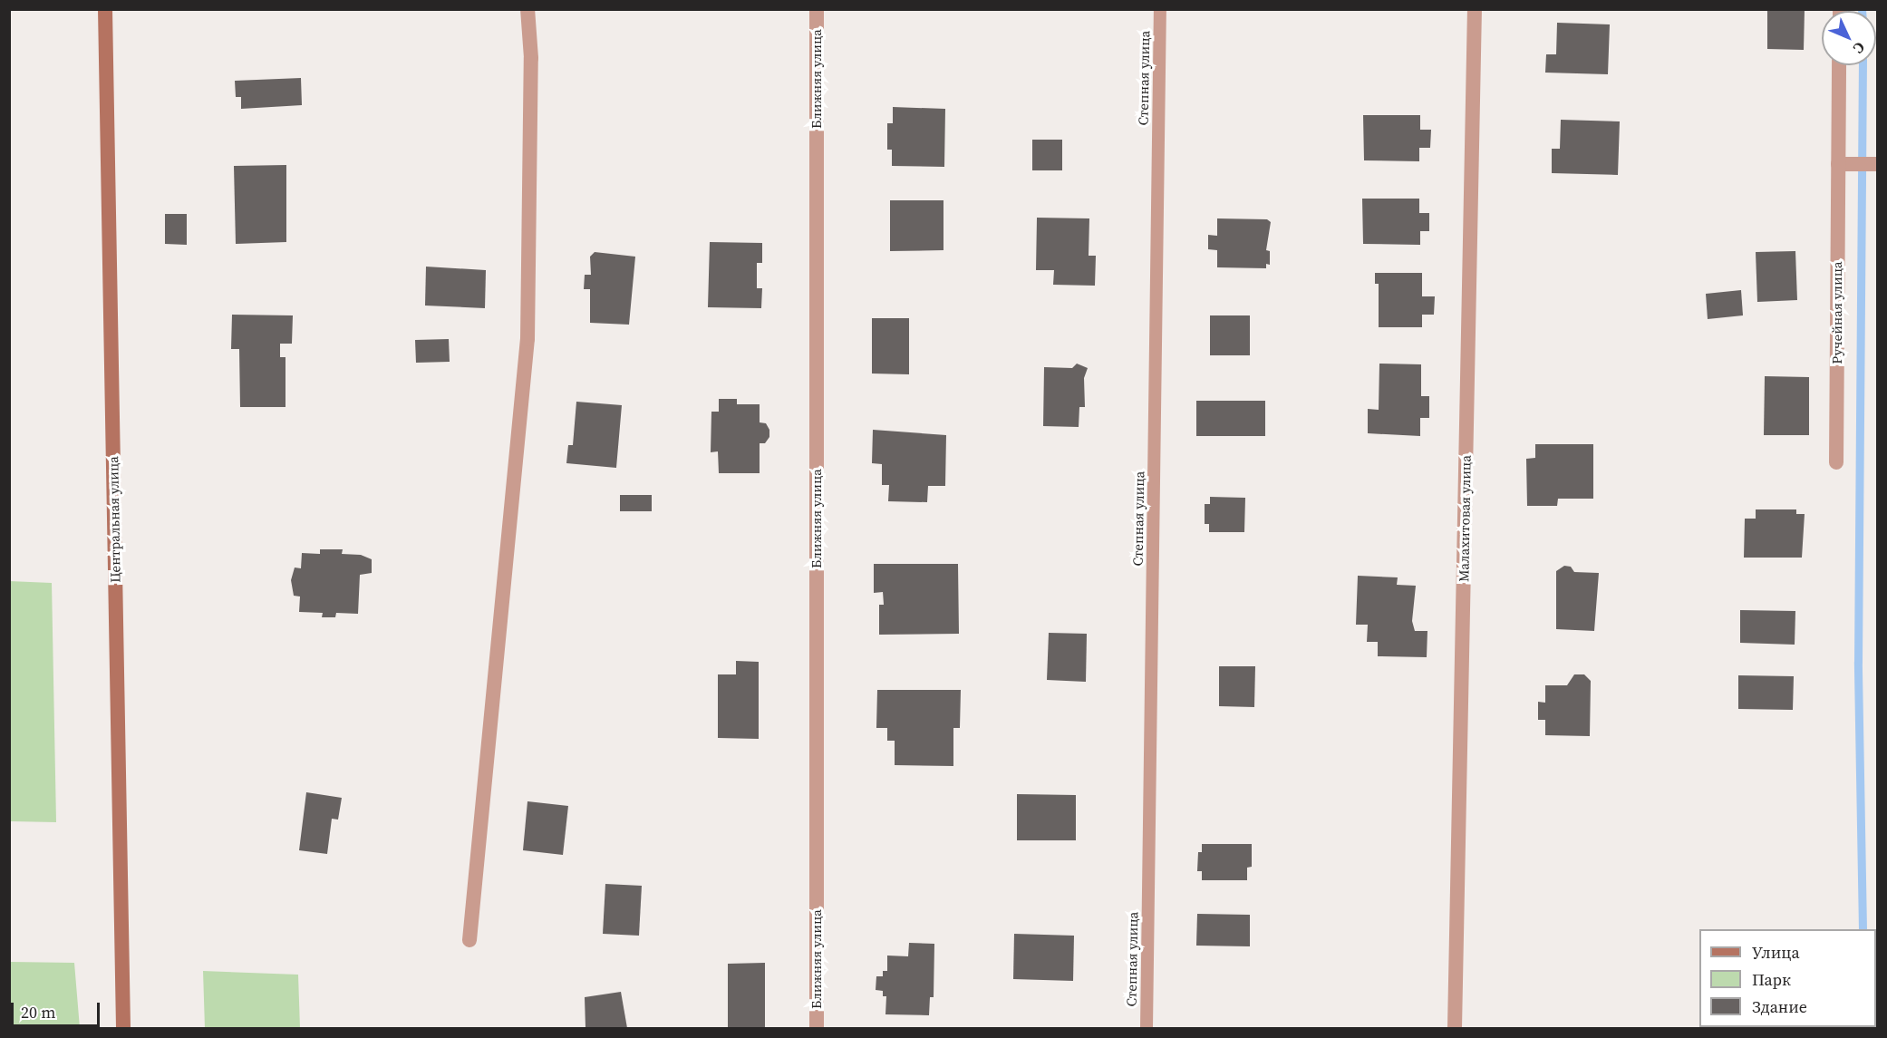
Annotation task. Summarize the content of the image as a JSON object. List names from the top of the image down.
{
  "streets": {
    "main road": ["Центральная улица"],
    "street": ["Ближняя улица", "Ручейная улица", "Малахитовая улица"],
    "lane": ["Степная улица"]
  },
  "legend": ["Улица", "Парк", "Здание"],
  "scale_bar": "20 m",
  "north": "bottom right"
}
